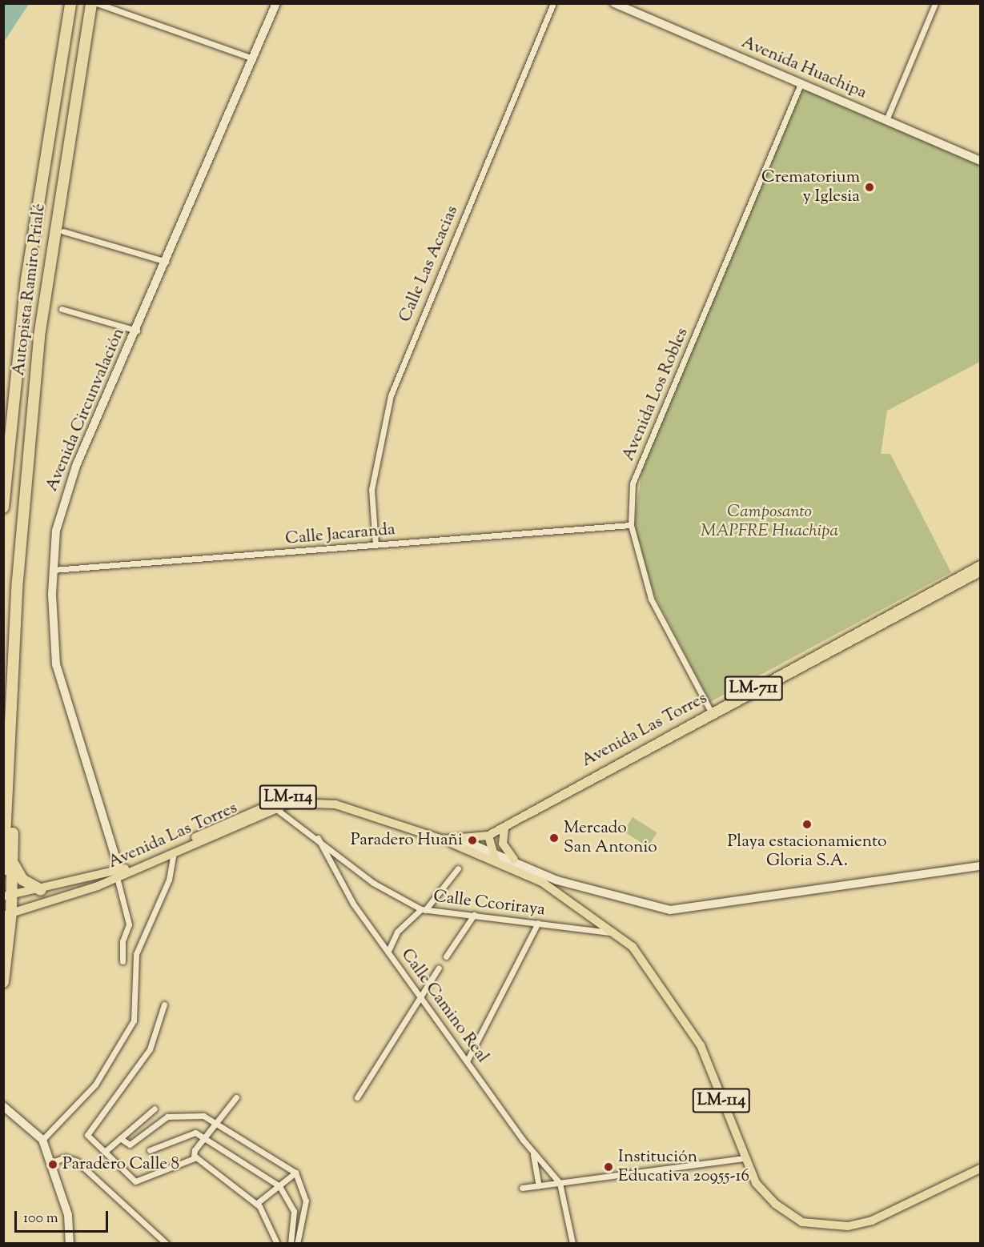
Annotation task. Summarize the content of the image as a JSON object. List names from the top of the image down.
{
  "streets": {
    "highway": ["Autopista Ramiro Prialé"],
    "main road": ["LM-711", "Avenida Las Torres", "LM-114"],
    "street": [
      "Avenida Huachipa",
      "Calle Las Acacias",
      "Avenida Los Robles",
      "Avenida Circunvalación",
      "Calle Jacaranda",
      "Calle Ccoriraya",
      "Calle Camino Real"
    ]
  },
  "crossings": [
    ["Avenida Huachipa", "Avenida Los Robles"],
    ["Calle Las Acacias", "Calle Jacaranda"],
    ["Avenida Los Robles", "Calle Jacaranda"],
    ["Avenida Los Robles", "Avenida Las Torres"],
    ["Avenida Circunvalación", "Calle Jacaranda"],
    ["Avenida Circunvalación", "Avenida Las Torres"],
    ["Avenida Las Torres", "LM-114"],
    ["Avenida Las Torres", "Calle Ccoriraya"],
    ["LM-114", "Calle Ccoriraya"],
    ["Calle Ccoriraya", "Calle Camino Real"]
  ],
  "parks": ["Camposanto MAPFRE Huachipa"],
  "places": [
    "Crematorium y Iglesia",
    "Playa estacionamiento Gloria S.A.",
    "Mercado San Antonio",
    "Paradero Huañi",
    "Paradero Calle 8",
    "Institución Educativa 20955-16"
  ],
  "scale_bar": "100 m"
}
